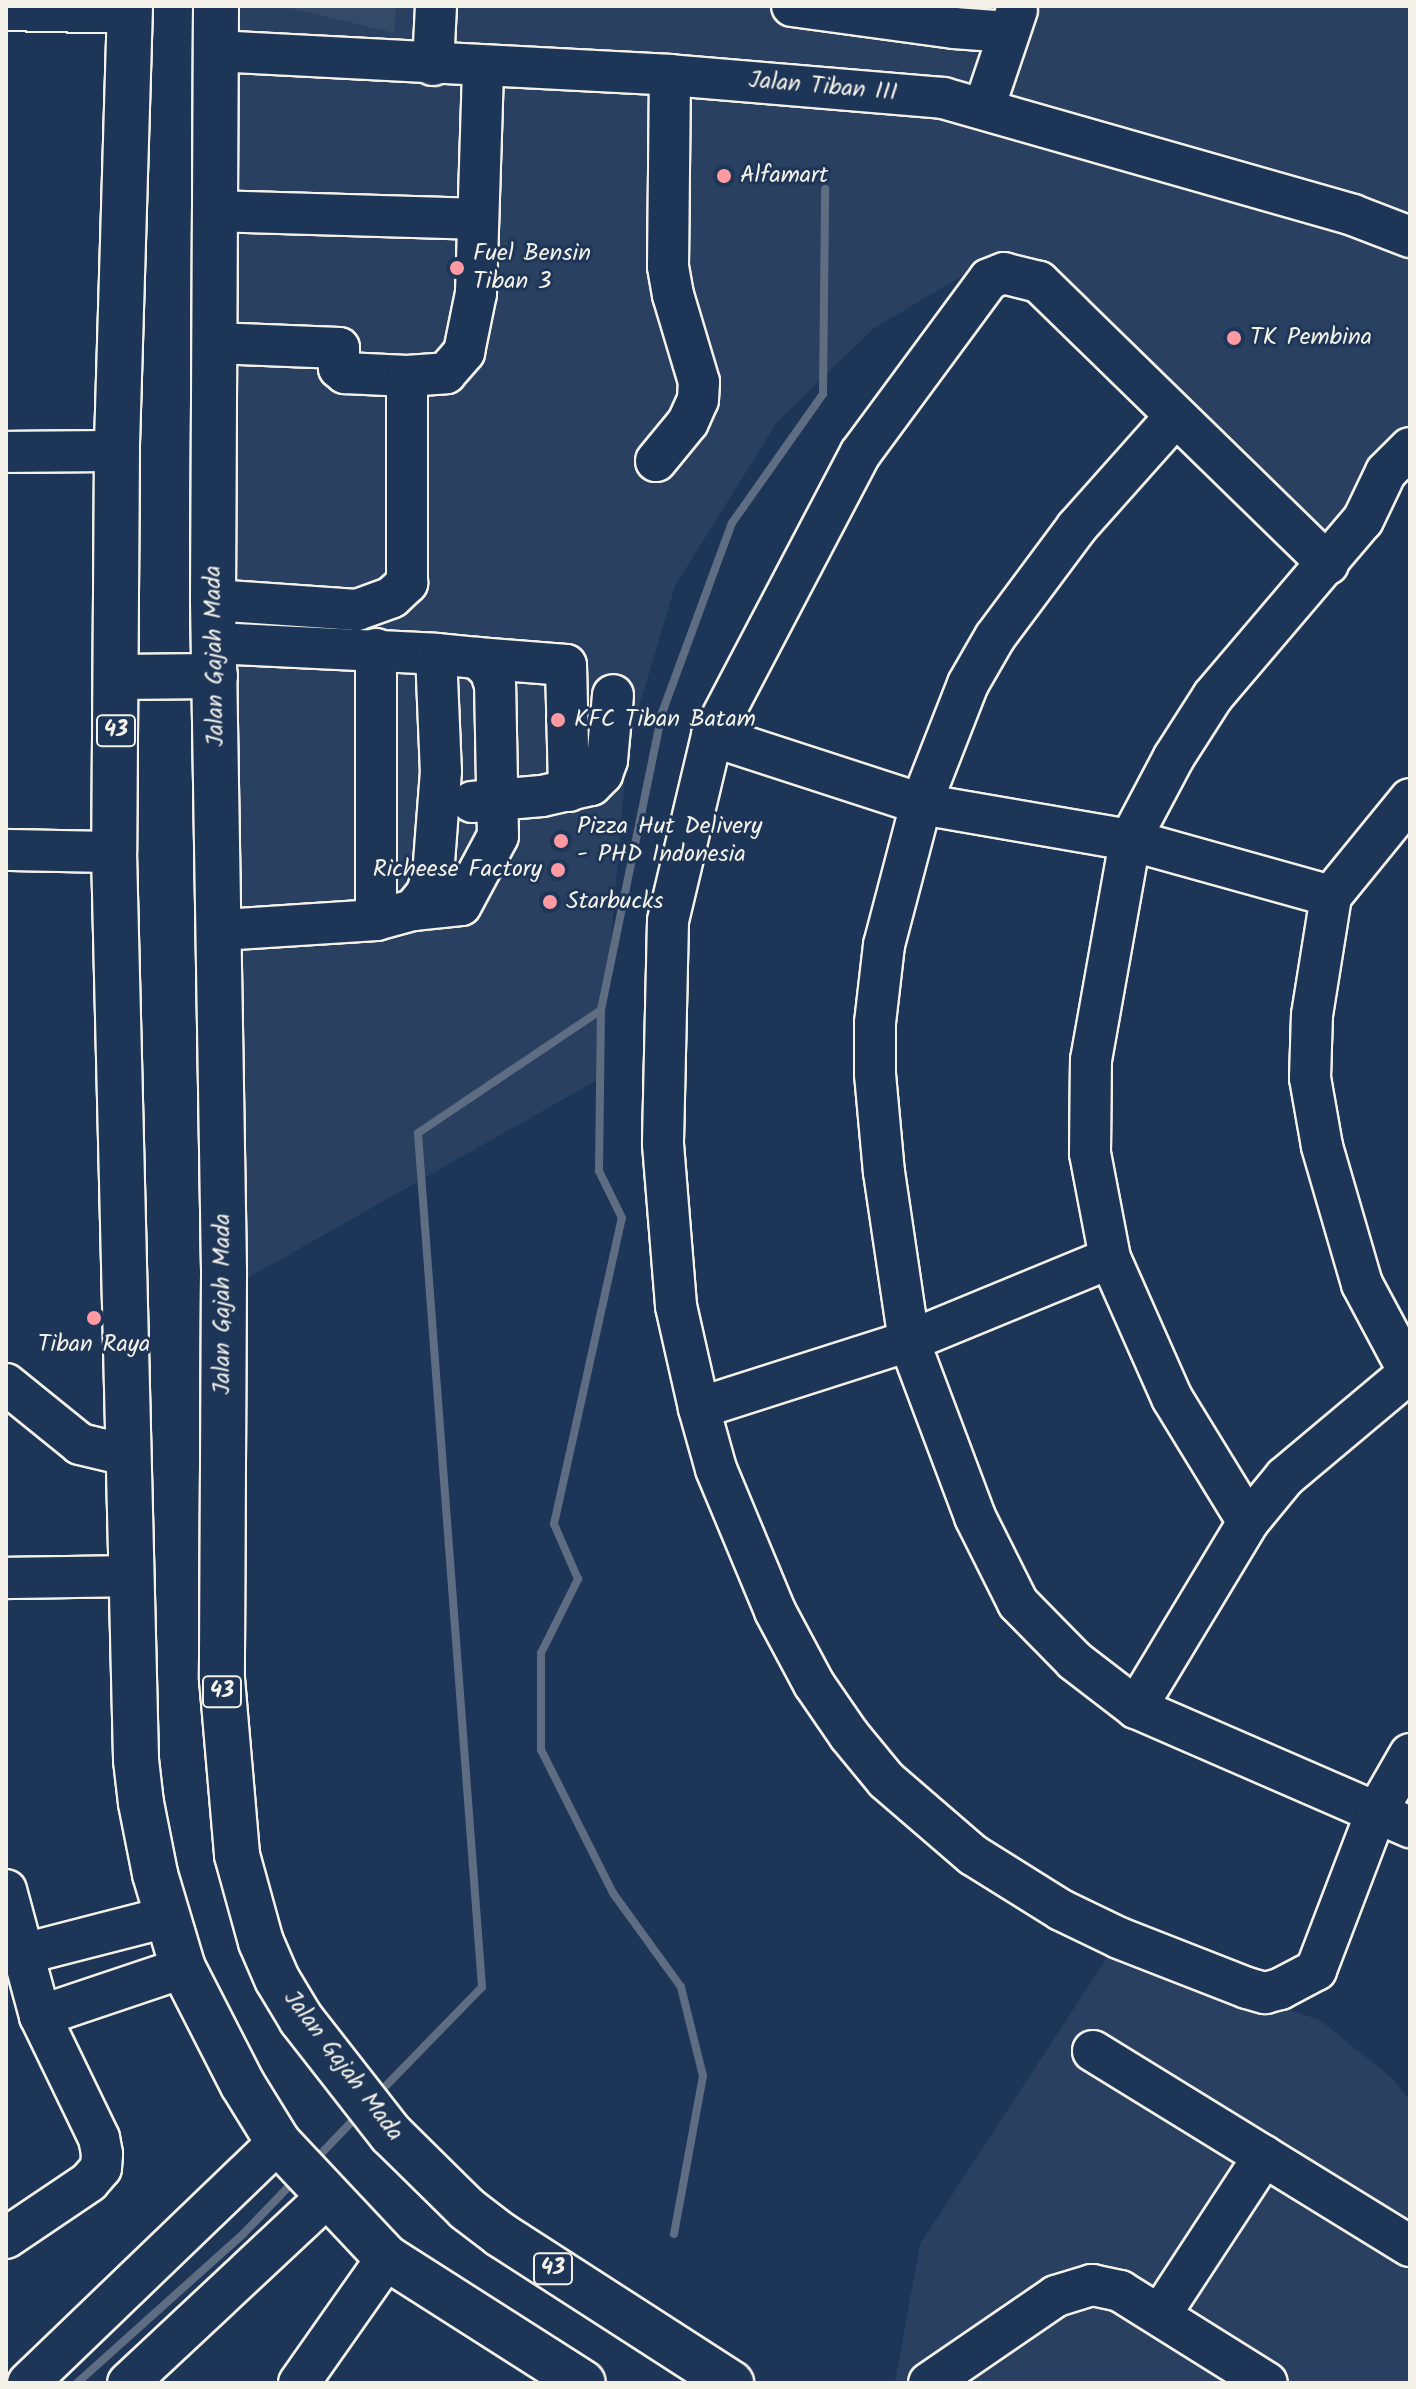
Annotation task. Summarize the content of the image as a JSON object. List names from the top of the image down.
{
  "streets": {
    "highway": ["Jalan Gajah Mada", "43"],
    "street": ["Jalan Tiban III"]
  },
  "crossings": [
    ["Jalan Tiban III", "Jalan Gajah Mada"]
  ],
  "places": [
    "Alfamart",
    "Fuel Bensin Tiban 3",
    "TK Pembina",
    "KFC Tiban Batam",
    "Pizza Hut Delivery - PHD Indonesia",
    "Richeese Factory",
    "Starbucks",
    "Tiban Raya"
  ]
}
